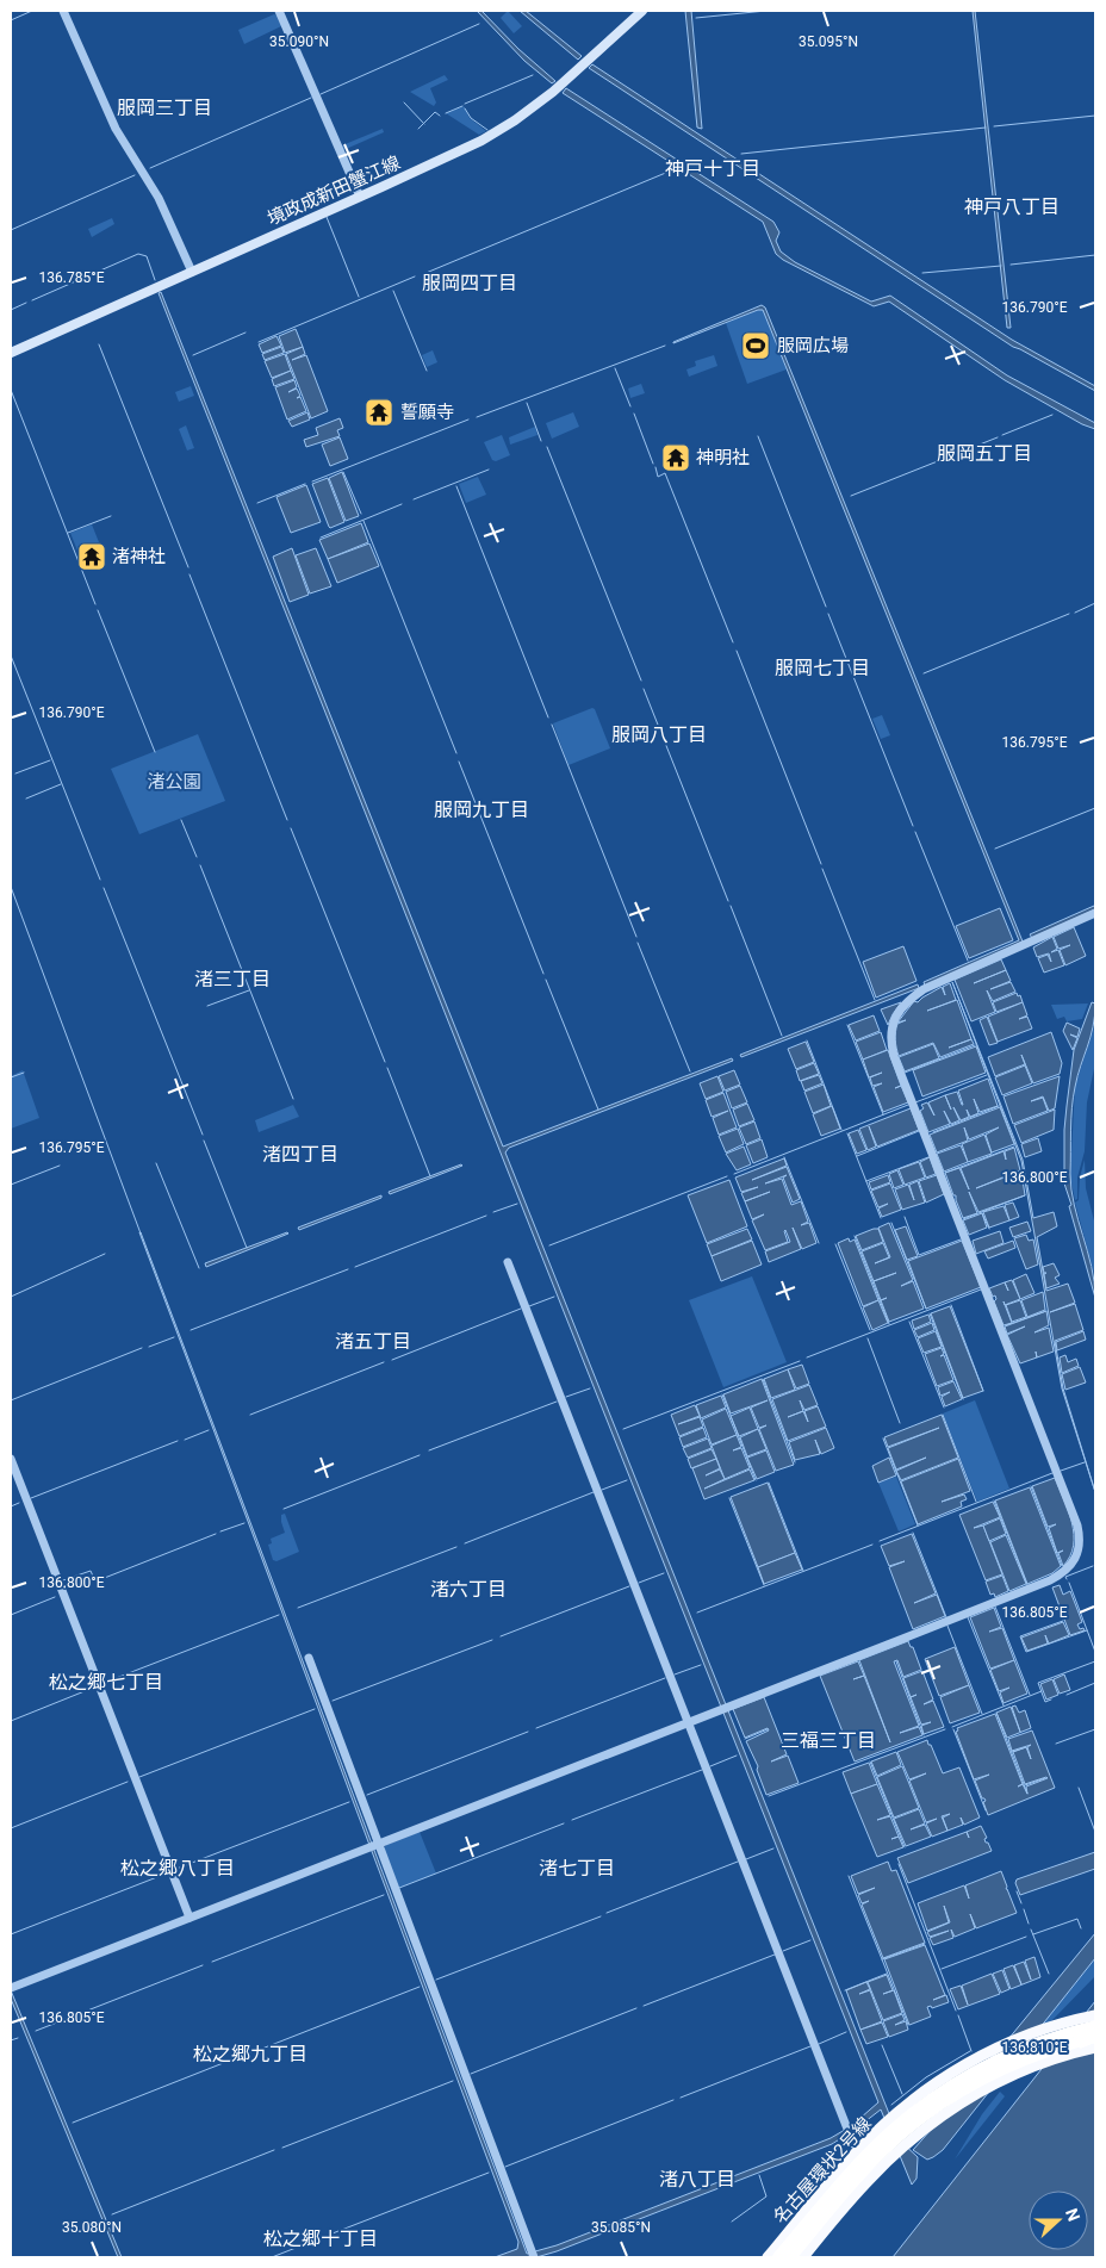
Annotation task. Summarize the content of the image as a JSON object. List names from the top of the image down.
{
  "streets": {
    "highway": ["名古屋環状2号線"],
    "main road": ["境政成新田蟹江線"]
  },
  "districts": [
    "服岡三丁目",
    "神戸十丁目",
    "神戸八丁目",
    "服岡四丁目",
    "服岡五丁目",
    "服岡七丁目",
    "服岡八丁目",
    "服岡九丁目",
    "渚三丁目",
    "渚四丁目",
    "渚五丁目",
    "渚六丁目",
    "松之郷七丁目",
    "三福三丁目",
    "松之郷八丁目",
    "渚七丁目",
    "松之郷九丁目",
    "渚八丁目",
    "松之郷十丁目"
  ],
  "parks": ["渚公園"],
  "places": {
    "sports": ["服岡広場"],
    "temple": ["誓願寺", "神明社", "渚神社"]
  },
  "north": "right",
  "coordinates": [
    "35.090°N",
    "35.095°N",
    "136.785°E",
    "136.790°E",
    "136.795°E",
    "136.800°E",
    "136.805°E",
    "136.810°E",
    "35.080°N",
    "35.085°N"
  ]
}
